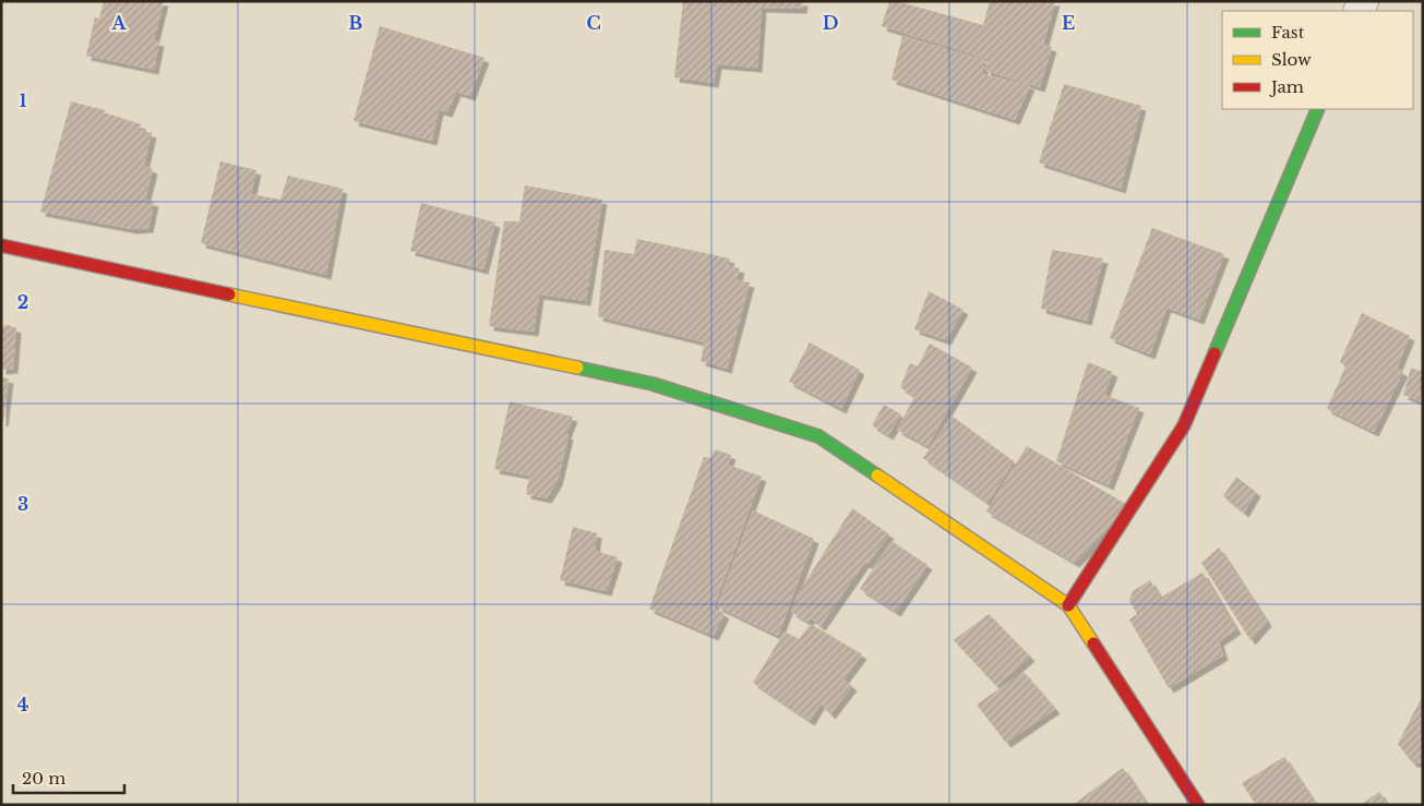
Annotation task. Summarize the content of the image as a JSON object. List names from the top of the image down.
{
  "legend": ["Fast", "Slow", "Jam"],
  "scale_bar": "20 m",
  "grid": {
    "columns": [
      "A",
      "B",
      "C",
      "D",
      "E"
    ],
    "rows": [
      "1",
      "2",
      "3",
      "4"
    ]
  }
}
